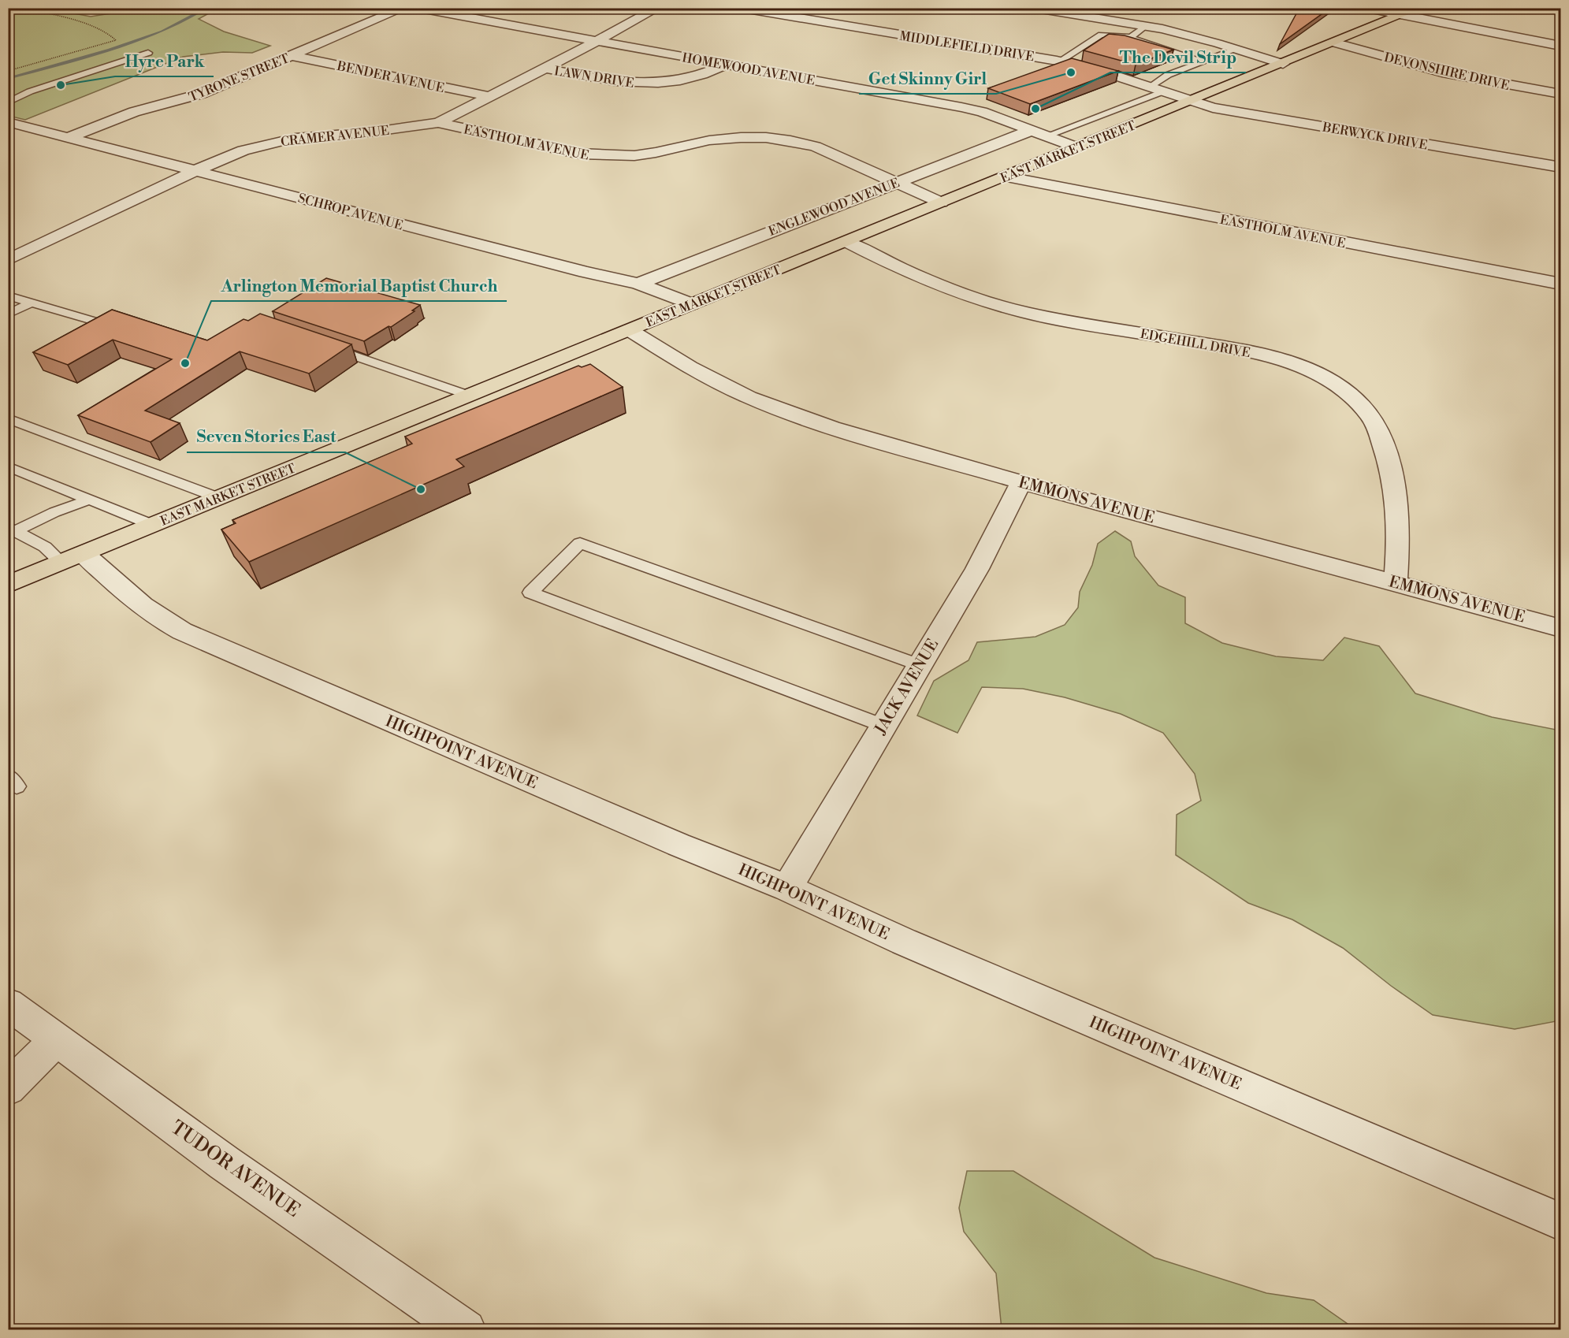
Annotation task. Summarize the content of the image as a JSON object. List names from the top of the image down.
{
  "streets": {
    "main road": ["EAST MARKET STREET"],
    "street": [
      "MIDDLEFIELD DRIVE",
      "HOMEWOOD AVENUE",
      "DEVONSHIRE DRIVE",
      "BENDER AVENUE",
      "LAWN DRIVE",
      "TYRONE STREET",
      "CRAMER AVENUE",
      "BERWYCK DRIVE",
      "EASTHOLM AVENUE",
      "ENGLEWOOD AVENUE",
      "SCHROP AVENUE",
      "EDGEHILL DRIVE",
      "EMMONS AVENUE",
      "JACK AVENUE",
      "HIGHPOINT AVENUE",
      "TUDOR AVENUE"
    ]
  },
  "crossings": [
    ["MIDDLEFIELD DRIVE", "BERWYCK DRIVE"],
    ["MIDDLEFIELD DRIVE", "EAST MARKET STREET"],
    ["HOMEWOOD AVENUE", "LAWN DRIVE"],
    ["HOMEWOOD AVENUE", "CRAMER AVENUE"],
    ["HOMEWOOD AVENUE", "EAST MARKET STREET"],
    ["HOMEWOOD AVENUE", "ENGLEWOOD AVENUE"],
    ["DEVONSHIRE DRIVE", "EAST MARKET STREET"],
    ["BENDER AVENUE", "TYRONE STREET"],
    ["BENDER AVENUE", "CRAMER AVENUE"],
    ["LAWN DRIVE", "CRAMER AVENUE"],
    ["TYRONE STREET", "SCHROP AVENUE"],
    ["CRAMER AVENUE", "EASTHOLM AVENUE"],
    ["CRAMER AVENUE", "SCHROP AVENUE"],
    ["BERWYCK DRIVE", "EAST MARKET STREET"],
    ["EASTHOLM AVENUE", "EAST MARKET STREET"],
    ["EASTHOLM AVENUE", "ENGLEWOOD AVENUE"],
    ["EAST MARKET STREET", "SCHROP AVENUE"],
    ["EAST MARKET STREET", "EDGEHILL DRIVE"],
    ["EAST MARKET STREET", "EMMONS AVENUE"],
    ["EAST MARKET STREET", "HIGHPOINT AVENUE"],
    ["ENGLEWOOD AVENUE", "SCHROP AVENUE"],
    ["EDGEHILL DRIVE", "EMMONS AVENUE"],
    ["EMMONS AVENUE", "JACK AVENUE"],
    ["JACK AVENUE", "HIGHPOINT AVENUE"]
  ],
  "places": [
    "Get Skinny Girl",
    "Hyre Park",
    "The Devil Strip",
    "Arlington Memorial Baptist Church",
    "Seven Stories East"
  ]
}
